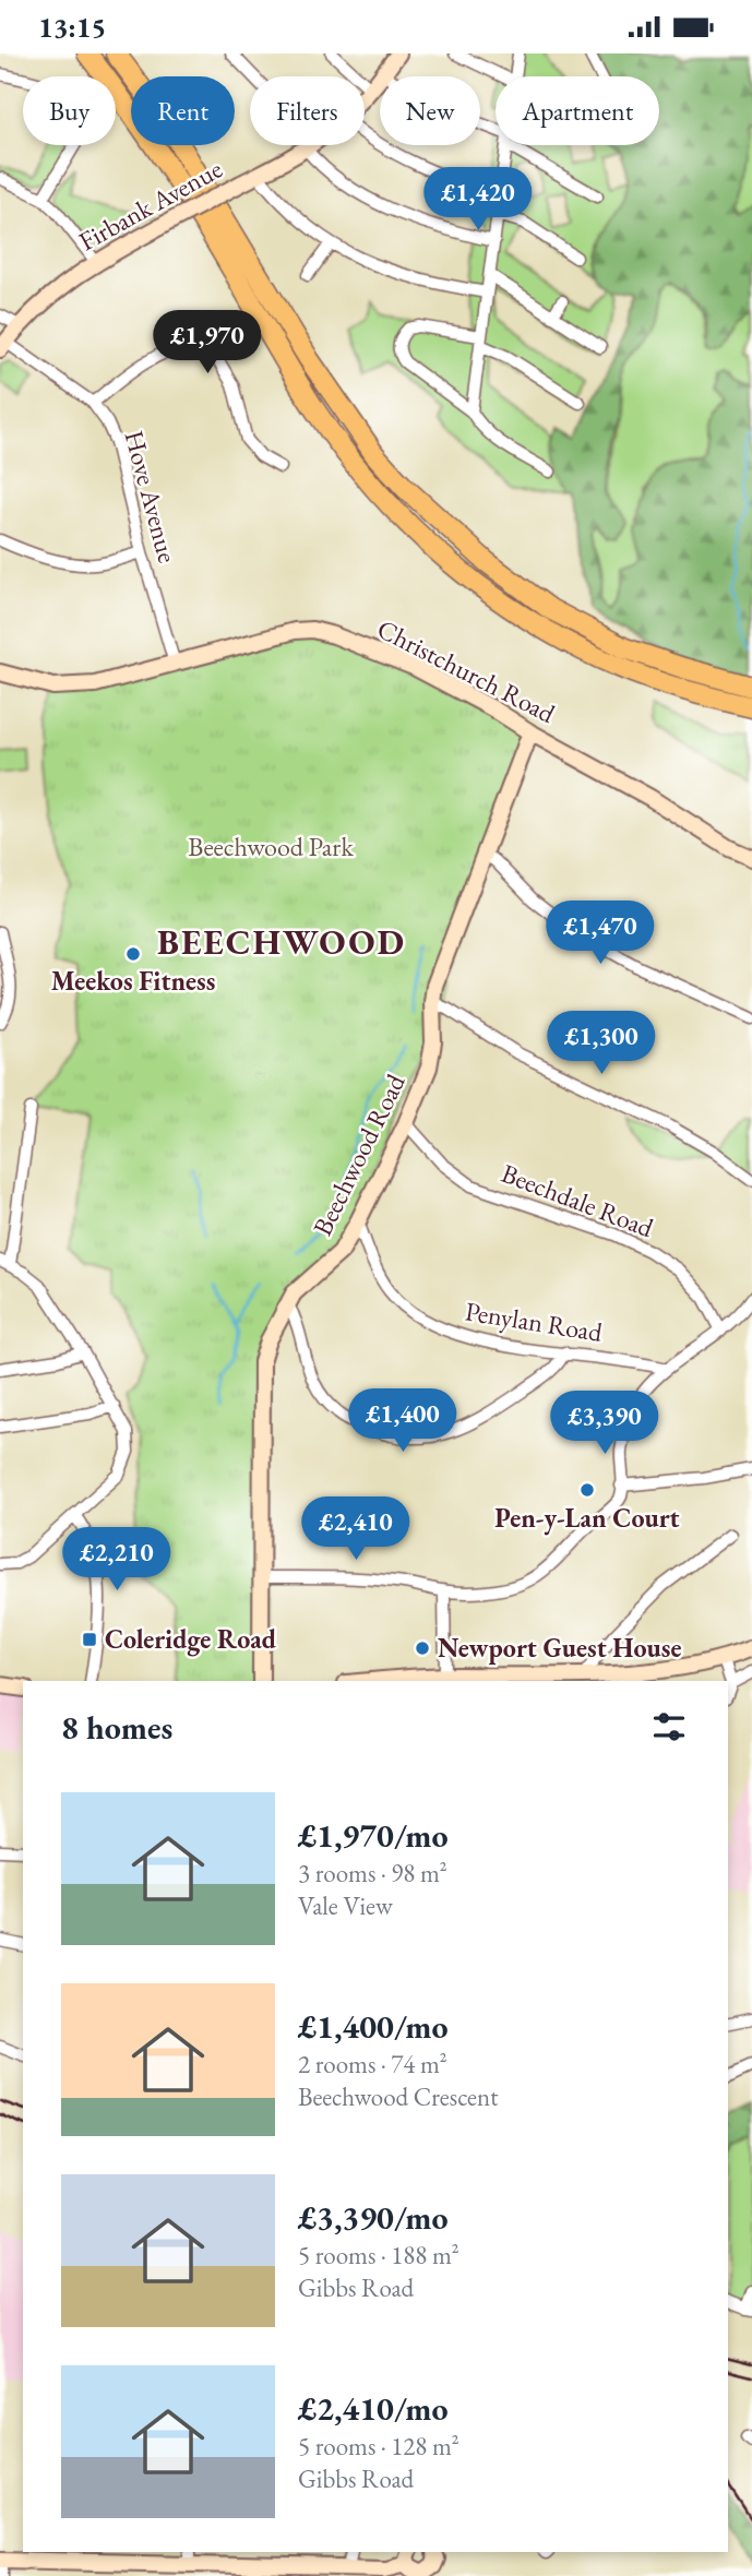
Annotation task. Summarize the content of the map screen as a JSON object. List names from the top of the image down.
{
  "streets": {
    "street": [
      "Firbank Avenue",
      "Hove Avenue",
      "Christchurch Road",
      "Beechwood Road",
      "Beechdale Road",
      "Penylan Road"
    ]
  },
  "crossings": [
    ["Firbank Avenue", "Hove Avenue"],
    ["Hove Avenue", "Christchurch Road"],
    ["Christchurch Road", "Beechwood Road"],
    ["Beechwood Road", "Beechdale Road"],
    ["Beechwood Road", "Penylan Road"]
  ],
  "districts": ["BEECHWOOD"],
  "parks": ["Beechwood Park"],
  "places": {
    "other": ["Meekos Fitness", "Pen-y-Lan Court", "Newport Guest House"],
    "transit": ["Coleridge Road"]
  },
  "page": {
    "status": "13:15",
    "chip": [
      "Buy",
      "Rent",
      "Filters",
      "New",
      "Apartment"
    ],
    "price": [
      "£1,420",
      "£1,970",
      "£1,470",
      "£1,300",
      "£1,400",
      "£3,390",
      "£2,410",
      "£2,210"
    ],
    "heading": "8 homes",
    "list": [
      {
        "name": "£1,970/mo",
        "note": "3 rooms · 98 m² · Vale View"
      },
      {
        "name": "£1,400/mo",
        "note": "2 rooms · 74 m² · Beechwood Crescent"
      },
      {
        "name": "£3,390/mo",
        "note": "5 rooms · 188 m² · Gibbs Road"
      },
      {
        "name": "£2,410/mo",
        "note": "5 rooms · 128 m² · Gibbs Road"
      }
    ]
  }
}
